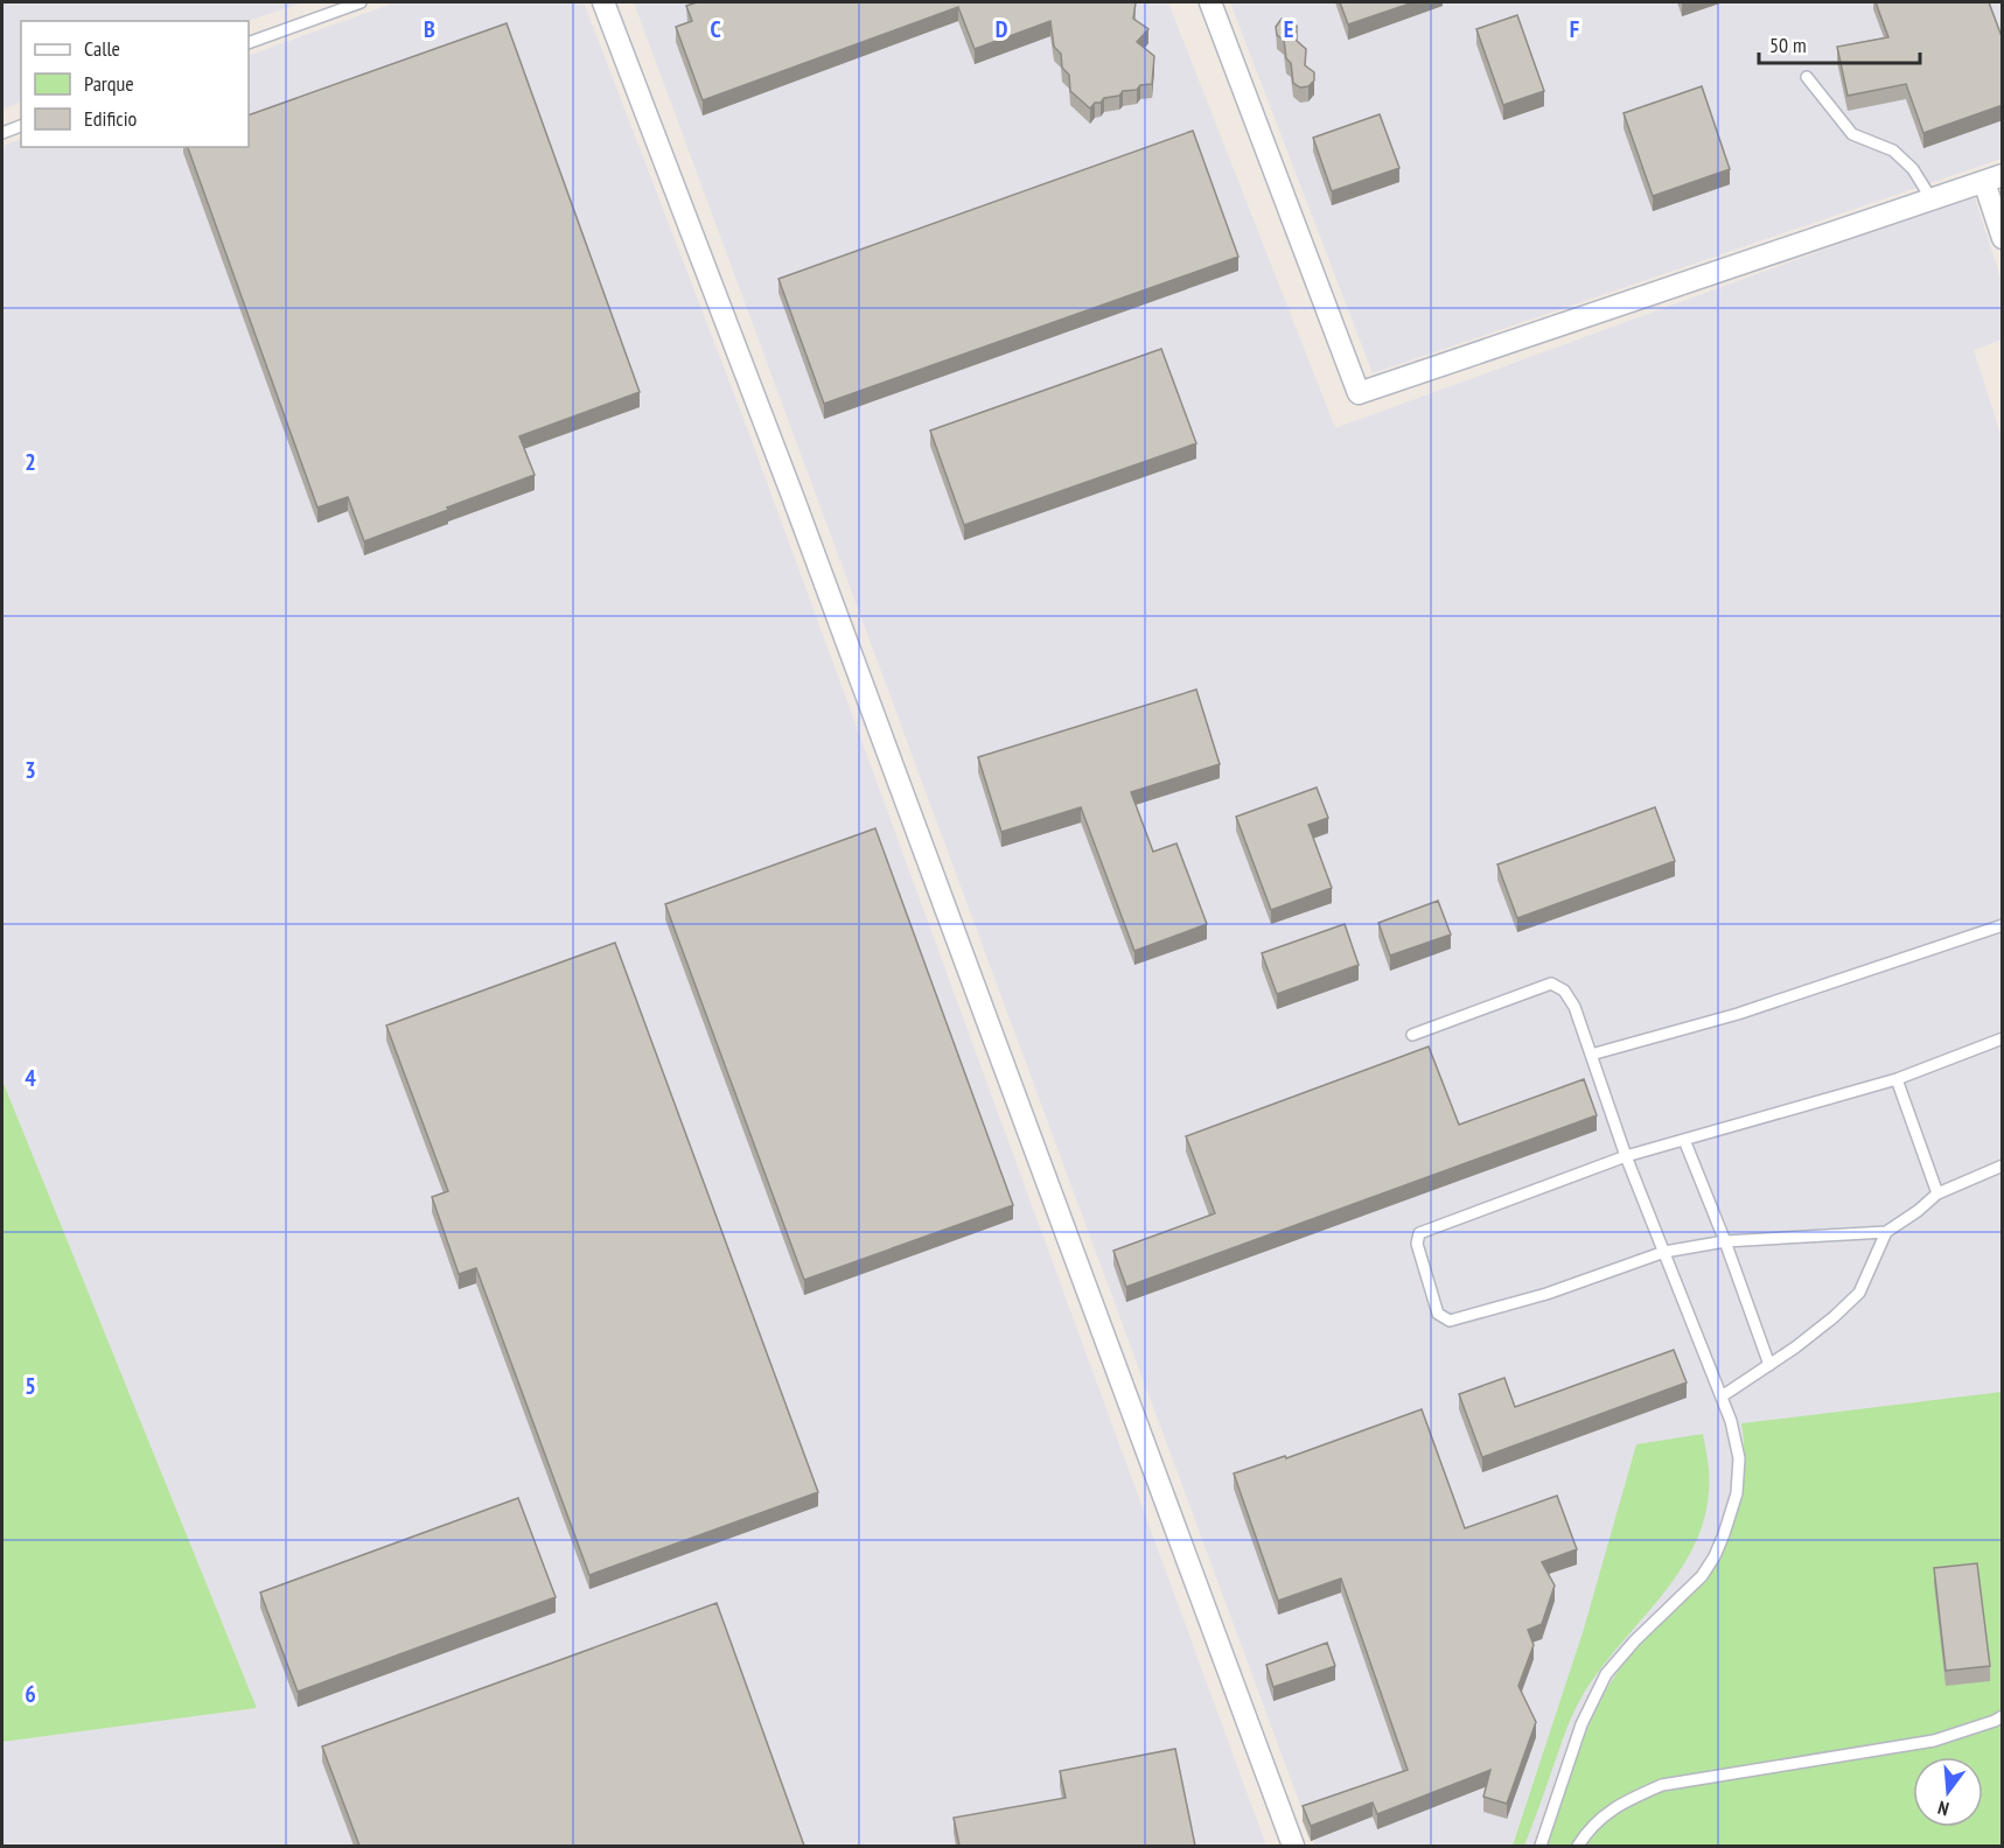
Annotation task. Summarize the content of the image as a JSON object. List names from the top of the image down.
{
  "legend": ["Calle", "Parque", "Edificio"],
  "scale_bar": "50 m",
  "north": "bottom",
  "grid": {
    "columns": [
      "B",
      "C",
      "D",
      "E",
      "F"
    ],
    "rows": [
      "2",
      "3",
      "4",
      "5",
      "6"
    ]
  }
}
